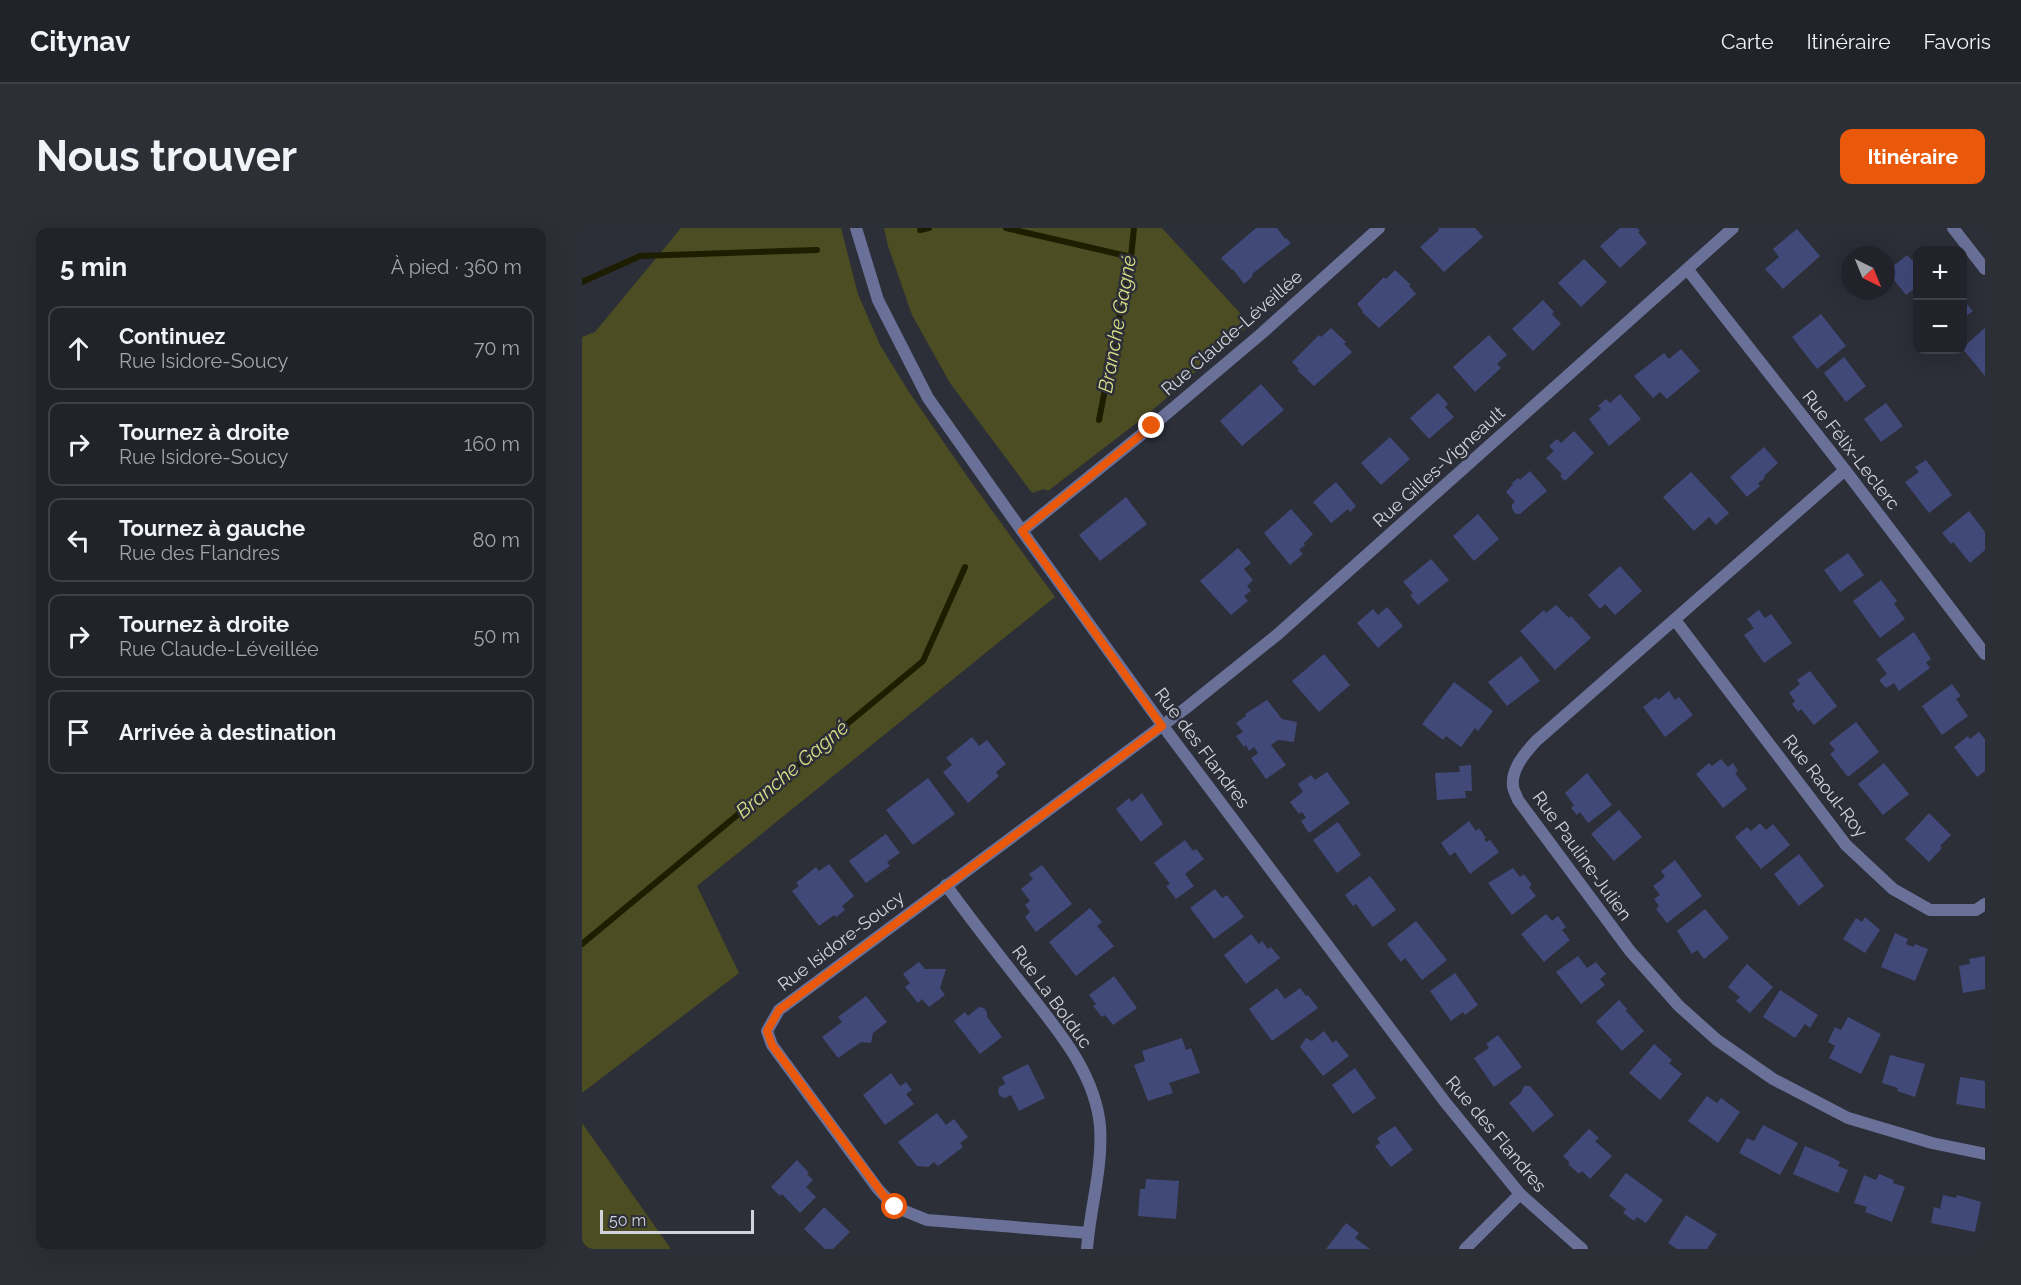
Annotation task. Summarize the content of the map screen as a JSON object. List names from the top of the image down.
{
  "streets": {
    "street": [
      "Rue Claude-Léveillée",
      "Rue Félix-Leclerc",
      "Rue Gilles-Vigneault",
      "Rue des Flandres",
      "Rue Raoul-Roy",
      "Rue Pauline-Julien",
      "Rue Isidore-Soucy",
      "Rue La Bolduc"
    ]
  },
  "crossings": [
    ["Rue Claude-Léveillée", "Rue des Flandres"],
    ["Rue Félix-Leclerc", "Rue Gilles-Vigneault"],
    ["Rue Félix-Leclerc", "Rue Pauline-Julien"],
    ["Rue Gilles-Vigneault", "Rue des Flandres"],
    ["Rue Gilles-Vigneault", "Rue Isidore-Soucy"],
    ["Rue des Flandres", "Rue Isidore-Soucy"],
    ["Rue Raoul-Roy", "Rue Pauline-Julien"],
    ["Rue Isidore-Soucy", "Rue La Bolduc"]
  ],
  "water": ["Branche Gagné"],
  "scale_bar": "50 m",
  "north": "bottom right",
  "page": {
    "header": "Citynav",
    "nav": ["Carte", "Itinéraire", "Favoris"],
    "buttons": "Itinéraire",
    "title": "Nous trouver",
    "heading": ["5 min", "À pied · 360 m"],
    "map_buttons": ["+", "−"],
    "list": [
      ["Continuez", "Rue Isidore-Soucy", "70 m"],
      ["Tournez à droite", "Rue Isidore-Soucy", "160 m"],
      ["Tournez à gauche", "Rue des Flandres", "80 m"],
      ["Tournez à droite", "Rue Claude-Léveillée", "50 m"],
      "Arrivée à destination"
    ],
    "scale": "50 m"
  }
}
